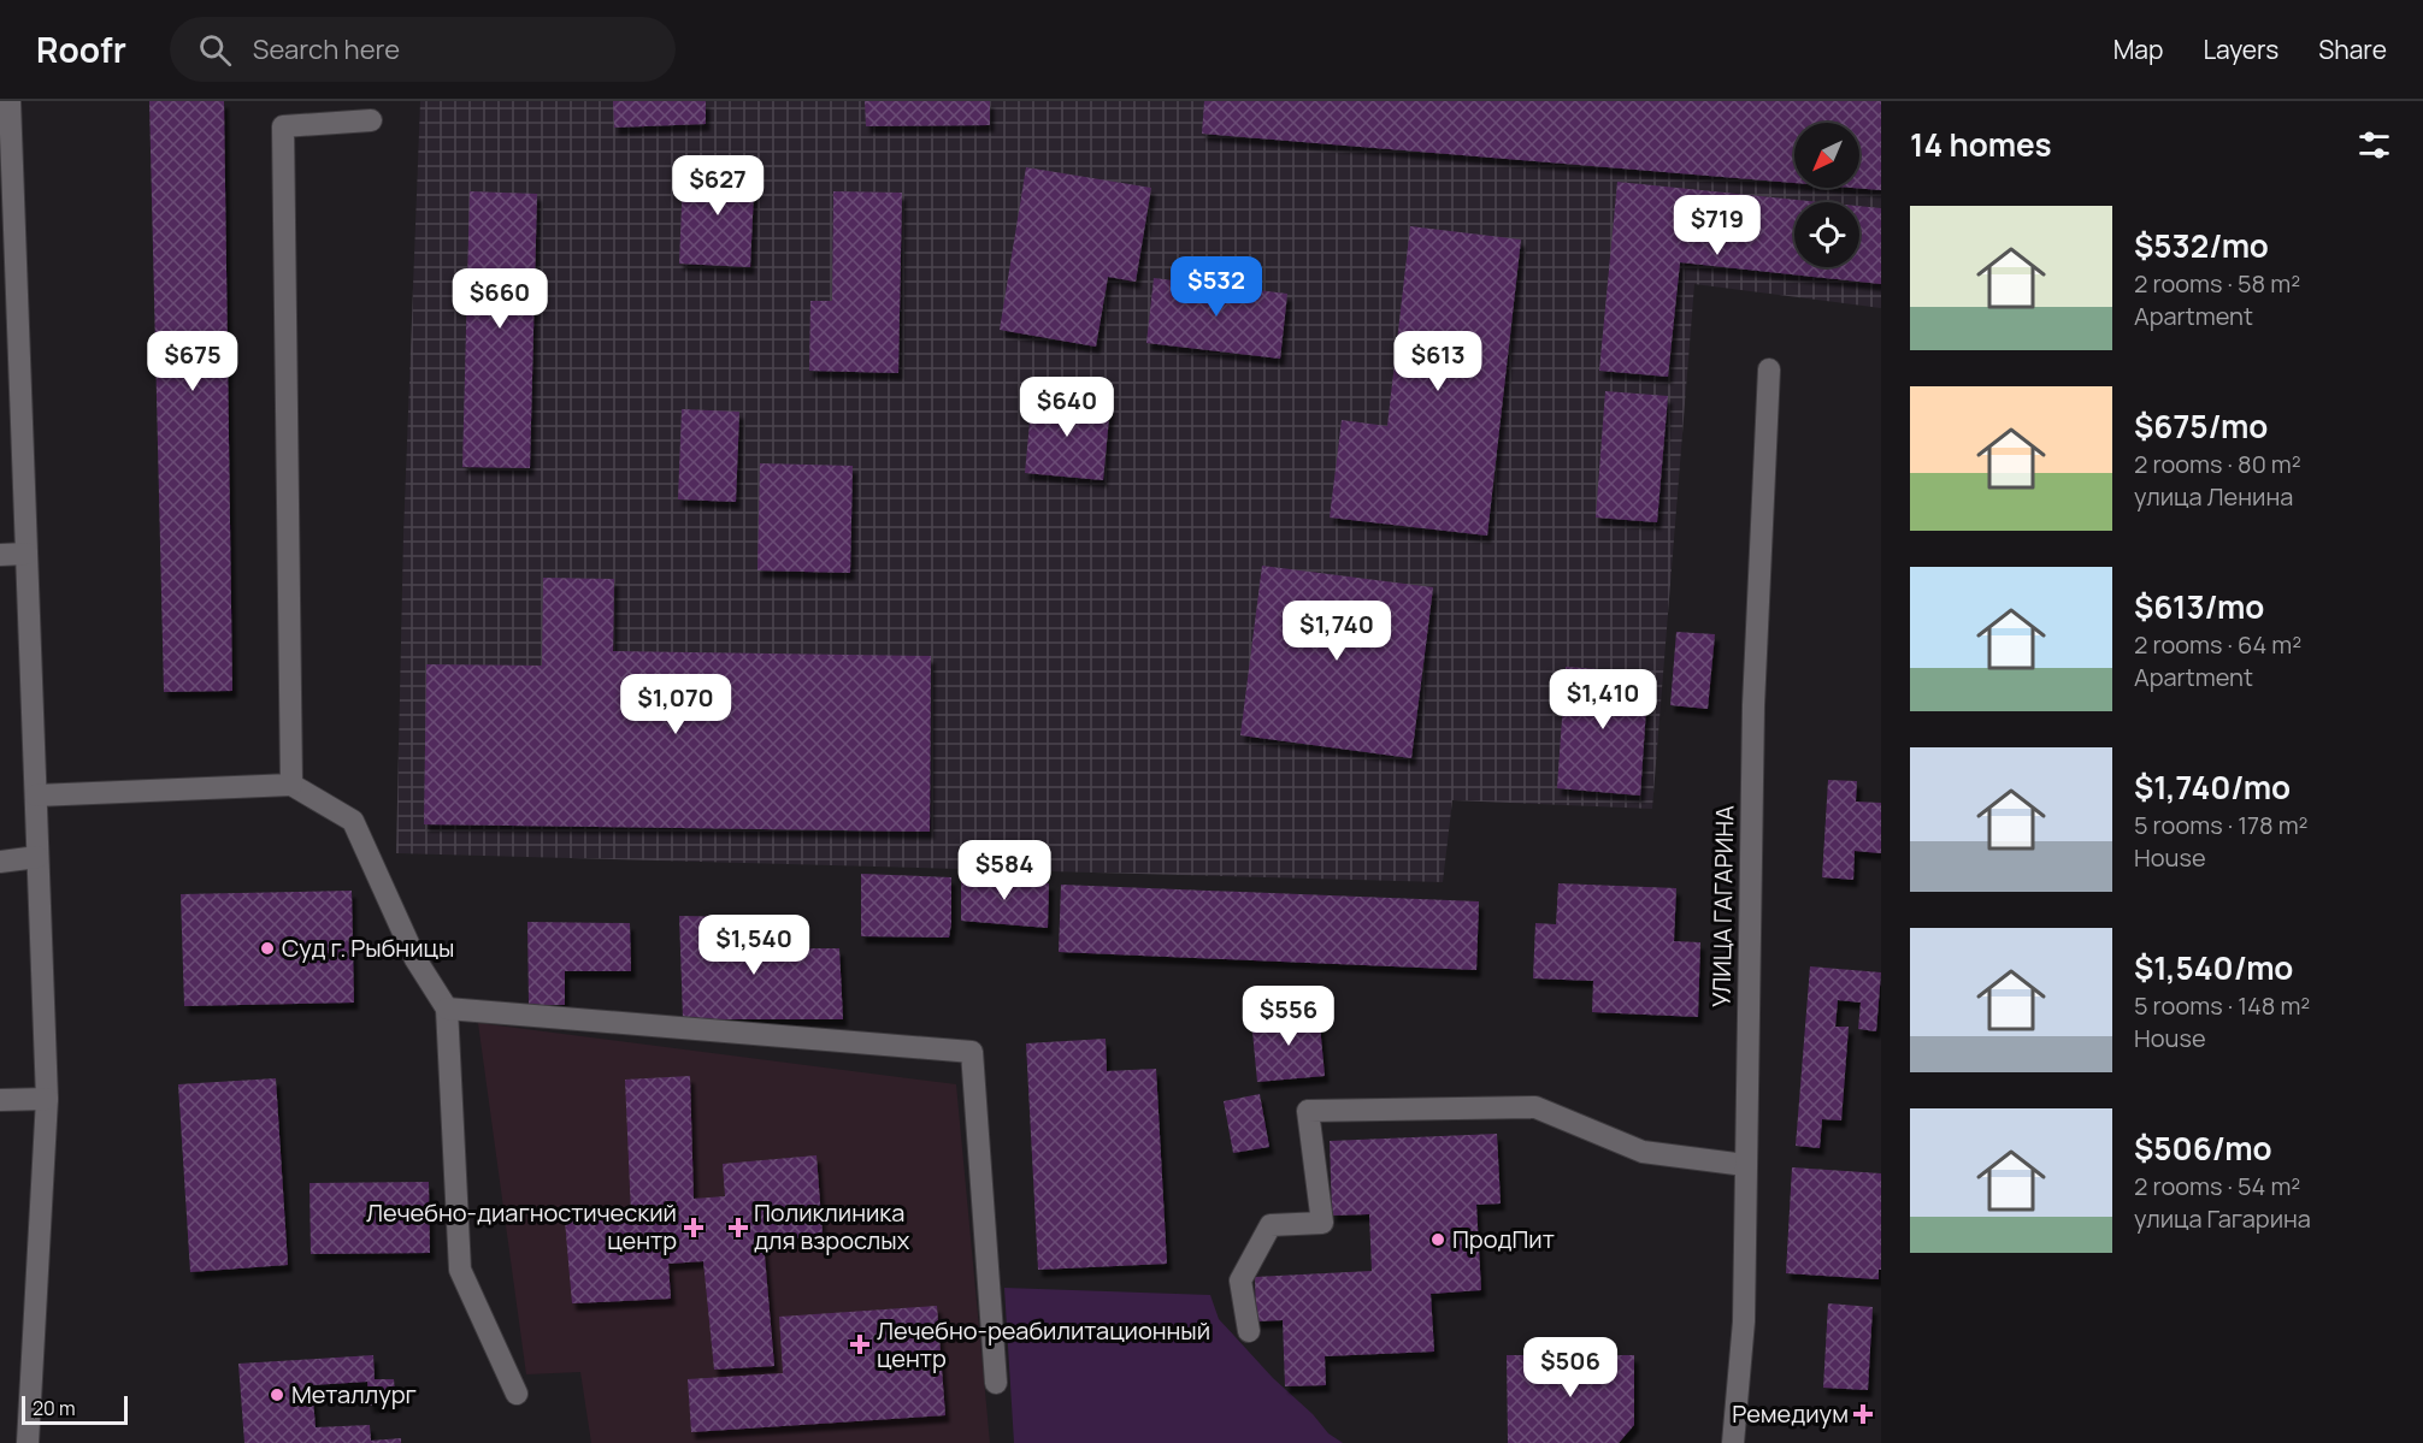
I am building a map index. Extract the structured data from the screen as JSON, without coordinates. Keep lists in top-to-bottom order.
{
  "streets": {
    "street": ["УЛИЦА ГАГАРИНА"]
  },
  "places": {
    "other": ["Суд г. Рыбницы", "ПродПит", "Металлург"],
    "health": [
      "Лечебно-диагностический центр",
      "Поликлиника для взрослых",
      "Лечебно-реабилитационный центр",
      "Ремедиум"
    ]
  },
  "scale_bar": "20 m",
  "north": "bottom left",
  "page": {
    "header": "Roofr",
    "search": "Search here",
    "nav": ["Map", "Layers", "Share"],
    "heading": "14 homes",
    "price": [
      "$627",
      "$719",
      "$532",
      "$660",
      "$675",
      "$613",
      "$640",
      "$1,740",
      "$1,410",
      "$1,070",
      "$584",
      "$1,540",
      "$556",
      "$506"
    ],
    "list": [
      {
        "name": "$532/mo",
        "note": "2 rooms · 58 m² · Apartment"
      },
      {
        "name": "$675/mo",
        "note": "2 rooms · 80 m² · улица Ленина"
      },
      {
        "name": "$613/mo",
        "note": "2 rooms · 64 m² · Apartment"
      },
      {
        "name": "$1,740/mo",
        "note": "5 rooms · 178 m² · House"
      },
      {
        "name": "$1,540/mo",
        "note": "5 rooms · 148 m² · House"
      },
      {
        "name": "$506/mo",
        "note": "2 rooms · 54 m² · улица Гагарина"
      }
    ],
    "scale": "20 m"
  }
}
